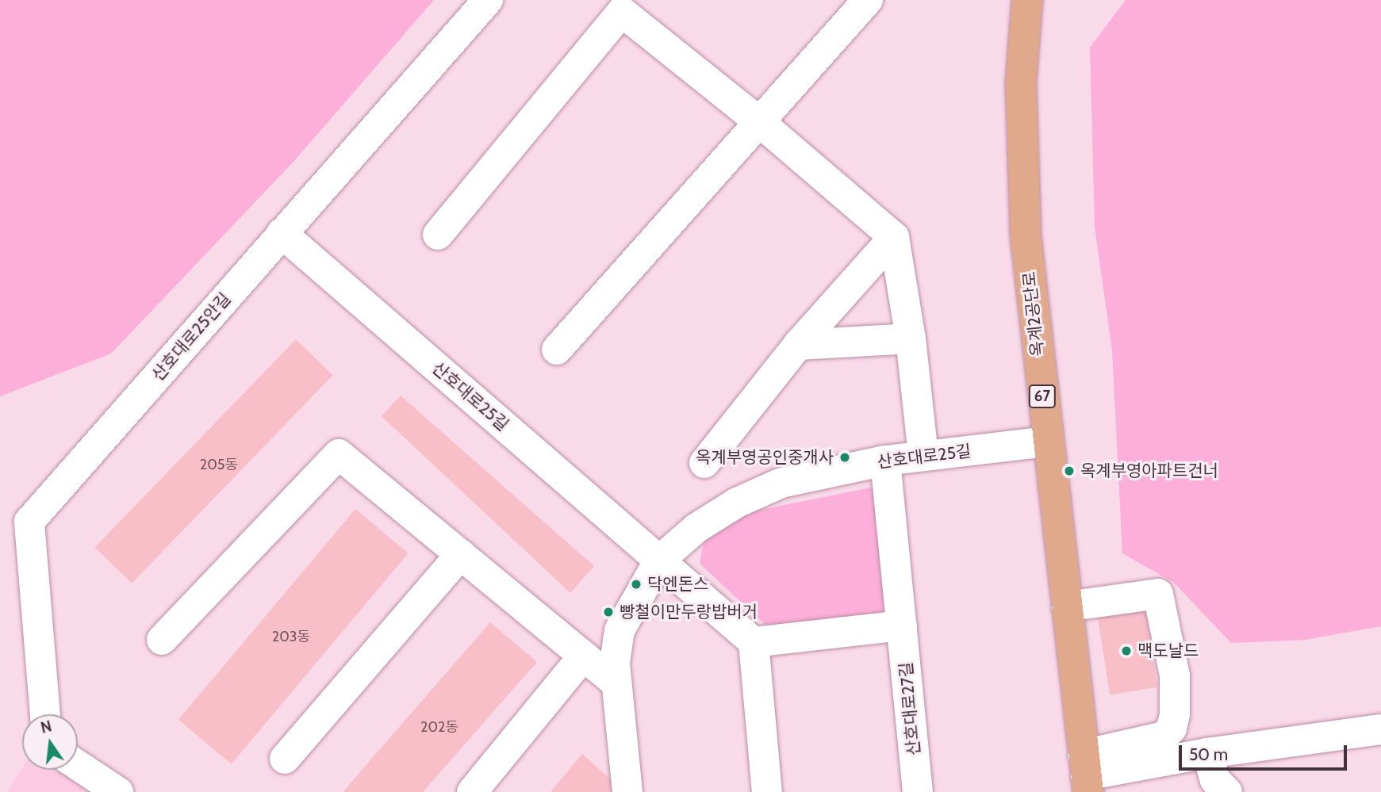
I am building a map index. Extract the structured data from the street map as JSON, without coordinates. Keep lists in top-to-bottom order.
{
  "streets": {
    "main road": ["옥계2공단로", "67"],
    "street": ["산호대로25안길", "산호대로25길", "산호대로27길"]
  },
  "crossings": [
    ["옥계2공단로", "산호대로25길"],
    ["산호대로25안길", "산호대로25길"],
    ["산호대로25길", "산호대로27길"]
  ],
  "places": [
    "옥계부영공인중개사",
    "옥계부영아파트건너",
    "닥엔돈스",
    "빵철이만두랑밥버거",
    "맥도날드"
  ],
  "house_numbers": ["205동", "203동", "202동"],
  "scale_bar": "50 m",
  "north": "top"
}
